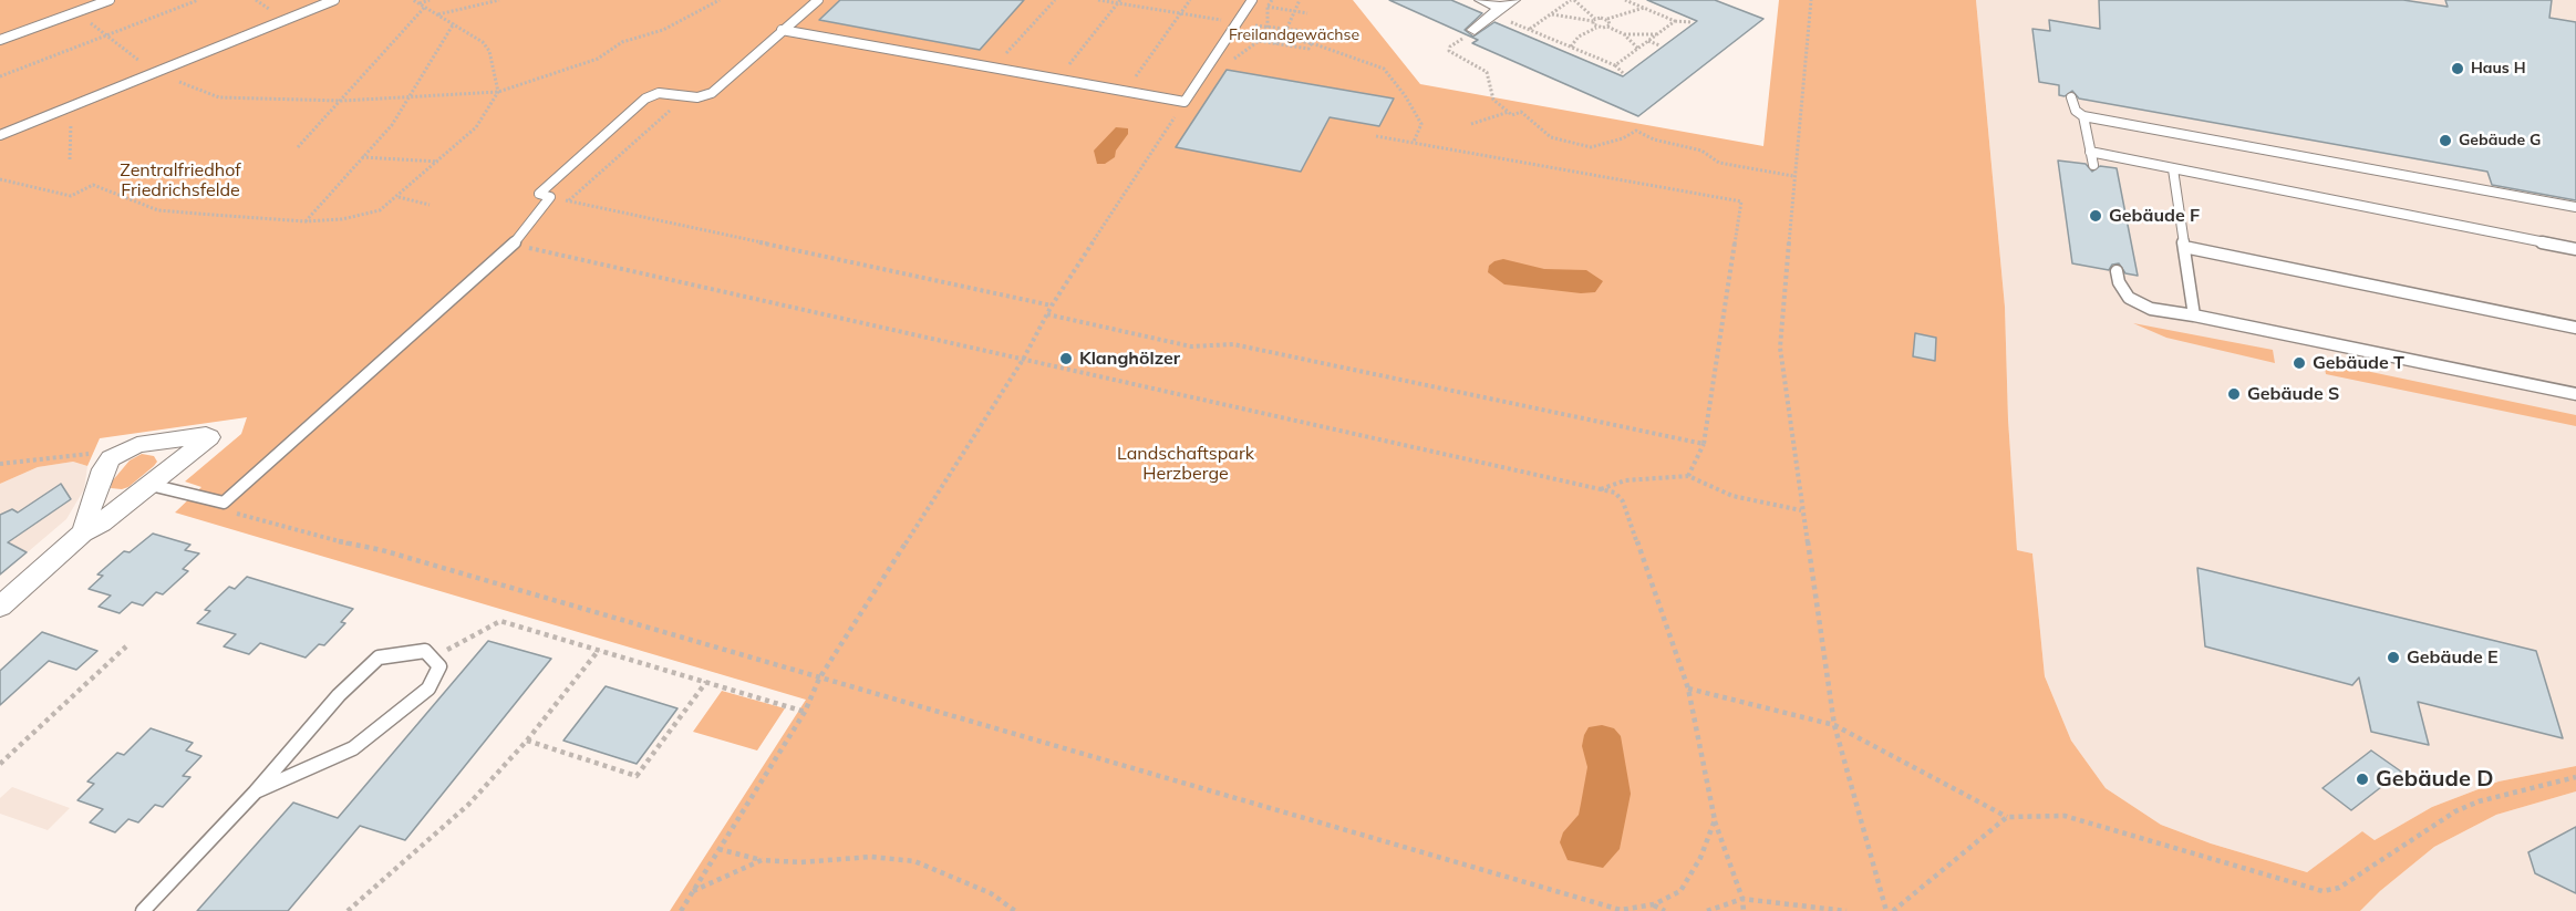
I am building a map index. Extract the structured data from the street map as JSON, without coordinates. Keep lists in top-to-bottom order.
{
  "parks": ["Freilandgewächse", "Zentralfriedhof Friedrichsfelde", "Landschaftspark Herzberge"],
  "places": [
    "Haus H",
    "Gebäude G",
    "Gebäude F",
    "Klanghölzer",
    "Gebäude T",
    "Gebäude S",
    "Gebäude E",
    "Gebäude D"
  ]
}
